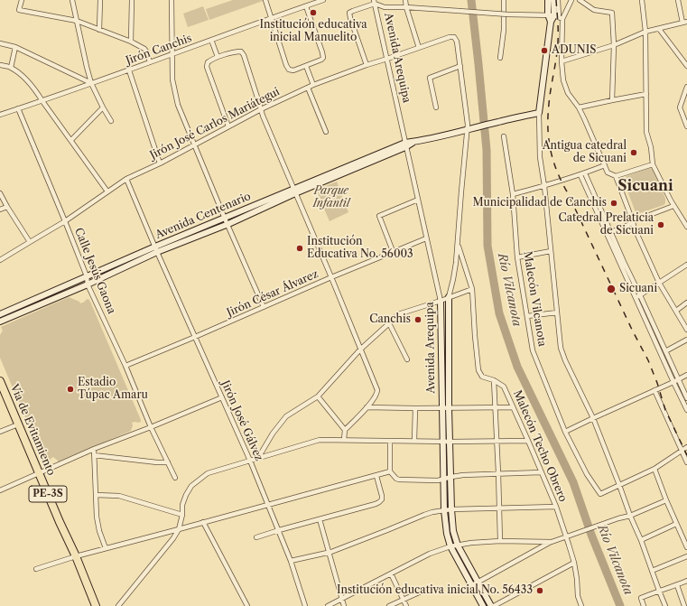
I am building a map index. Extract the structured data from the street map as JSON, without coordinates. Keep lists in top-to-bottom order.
{
  "streets": {
    "highway": ["Vía de Evitamiento", "PE-3S"],
    "street": [
      "Jirón Canchis",
      "Avenida Arequipa",
      "Jirón José Carlos Mariátegui",
      "Avenida Centenario",
      "Calle Jesús Gaona",
      "Jirón César Álvarez",
      "Malecón Vilcanota",
      "Jirón José Gálvez",
      "Malecón Techo Obrero"
    ]
  },
  "crossings": [
    ["Jirón Canchis", "Calle Jesús Gaona"],
    ["Avenida Arequipa", "Jirón José Carlos Mariátegui"],
    ["Avenida Arequipa", "Jirón César Álvarez"],
    ["Jirón José Carlos Mariátegui", "Calle Jesús Gaona"],
    ["Jirón José Carlos Mariátegui", "Jirón José Gálvez"],
    ["Avenida Centenario", "Calle Jesús Gaona"],
    ["Avenida Centenario", "Jirón José Gálvez"],
    ["Calle Jesús Gaona", "Jirón César Álvarez"],
    ["Jirón César Álvarez", "Jirón José Gálvez"]
  ],
  "districts": ["Sicuani"],
  "water": ["Río Vilcanota"],
  "parks": ["Parque Infantil"],
  "places": [
    "Institución educativa inicial Manuelito",
    "ADUNIS",
    "Antigua catedral de Sicuani",
    "Municipalidad de Canchis",
    "Catedral Prelaticia de Sicuani",
    "Institución Educativa No. 56003",
    "Sicuani",
    "Canchis",
    "Estadio Túpac Amaru",
    "Institución educativa inicial No. 56433"
  ]
}
